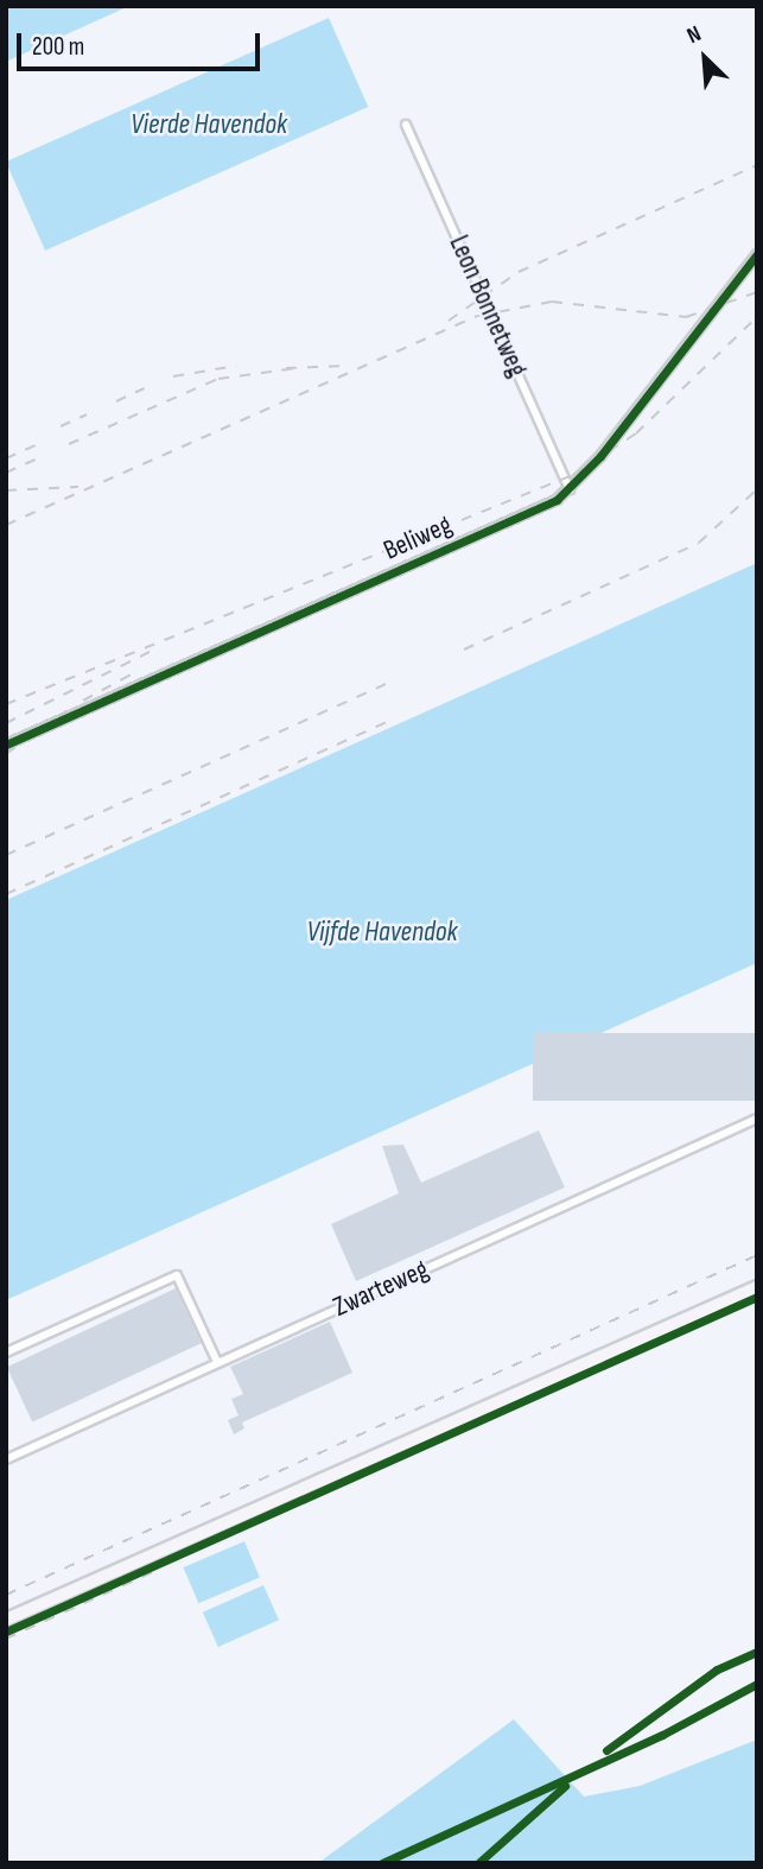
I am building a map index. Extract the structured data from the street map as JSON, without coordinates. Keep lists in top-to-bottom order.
{
  "streets": {
    "street": ["Leon Bonnetweg", "Beliweg", "Zwarteweg"]
  },
  "crossings": [
    ["Leon Bonnetweg", "Beliweg"]
  ],
  "water": ["Vierde Havendok", "Vijfde Havendok"],
  "scale_bar": "200 m",
  "north": "top left"
}
